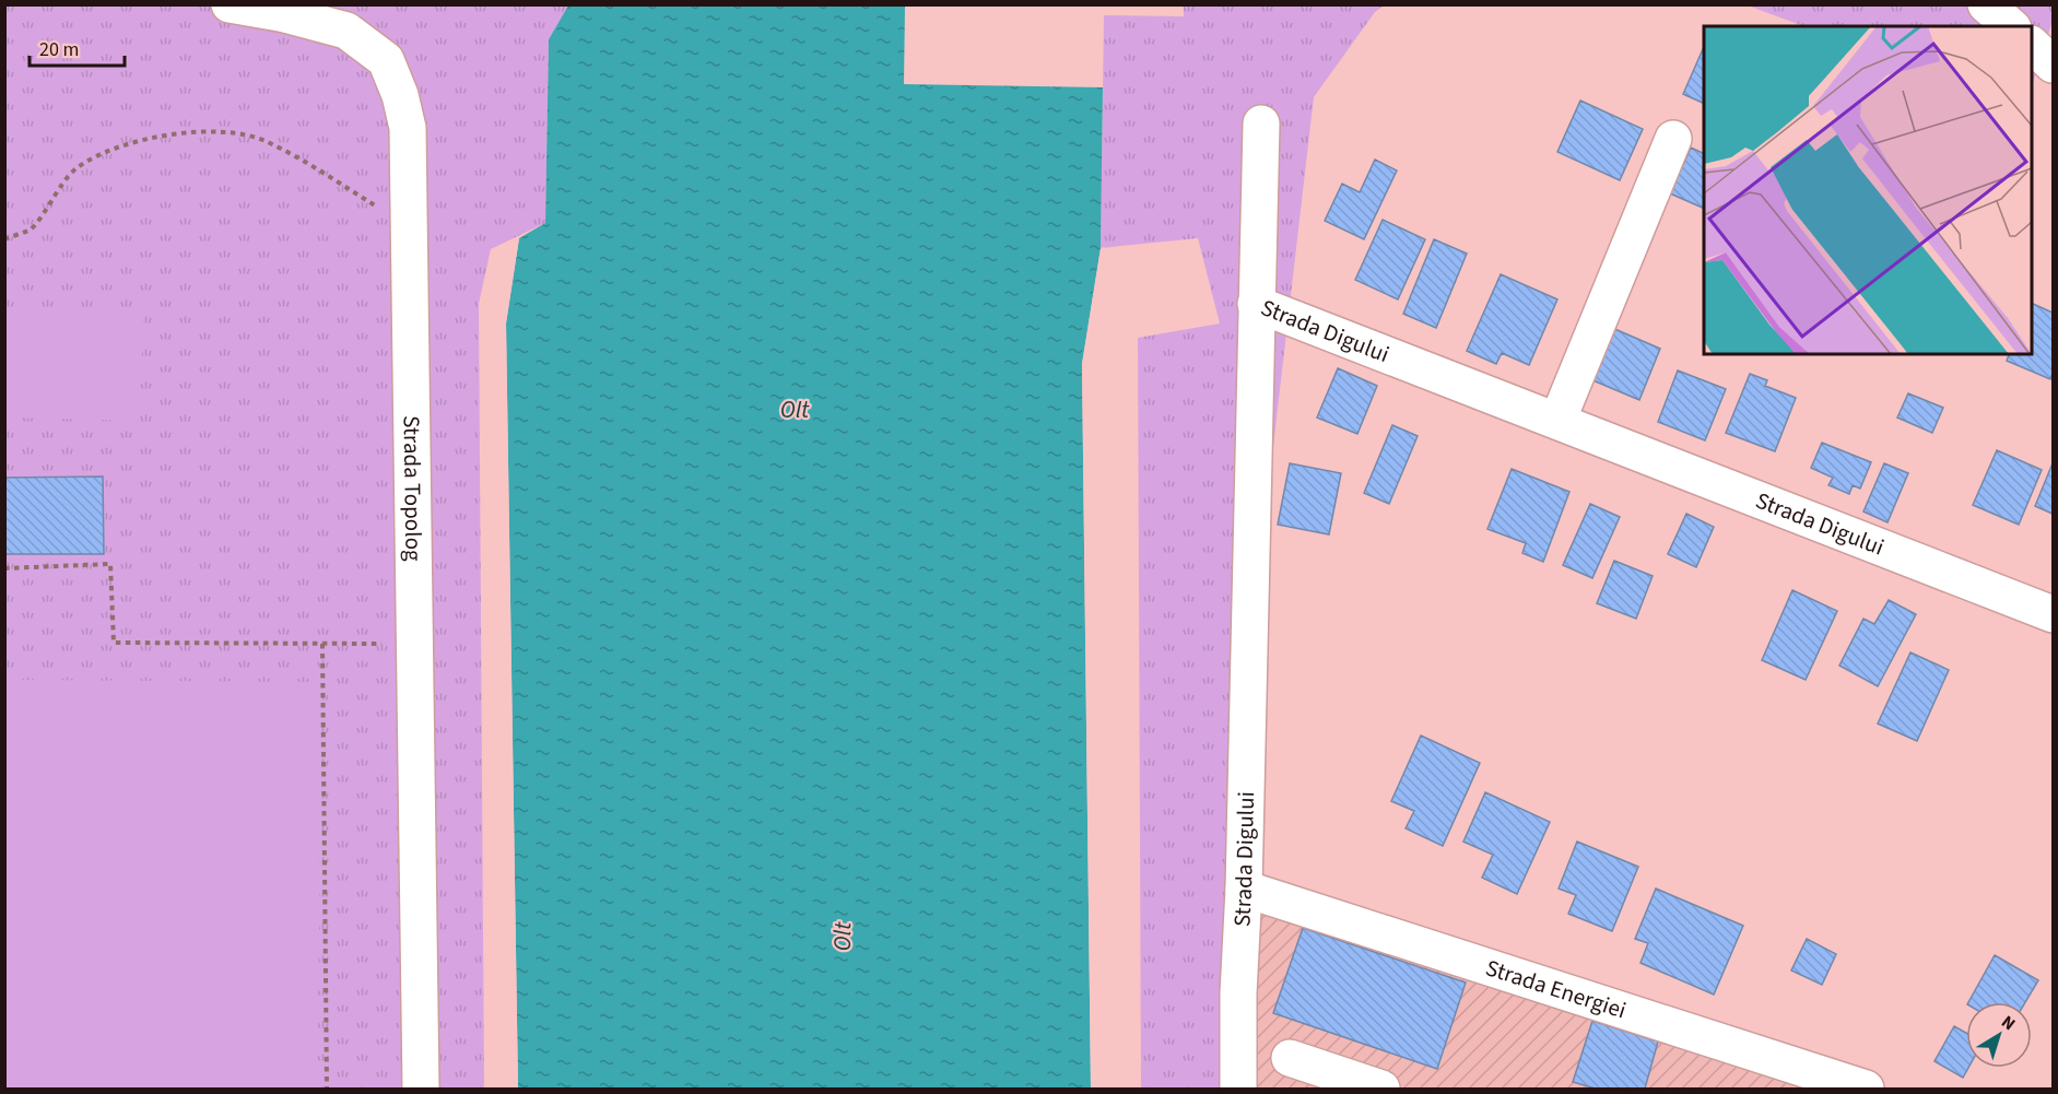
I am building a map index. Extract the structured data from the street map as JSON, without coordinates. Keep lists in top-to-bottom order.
{
  "streets": {
    "main road": ["Strada Digului", "Strada Topolog", "Strada Energiei"]
  },
  "crossings": [
    ["Strada Digului", "Strada Energiei"]
  ],
  "water": ["Olt"],
  "scale_bar": "20 m",
  "north": "top right"
}
